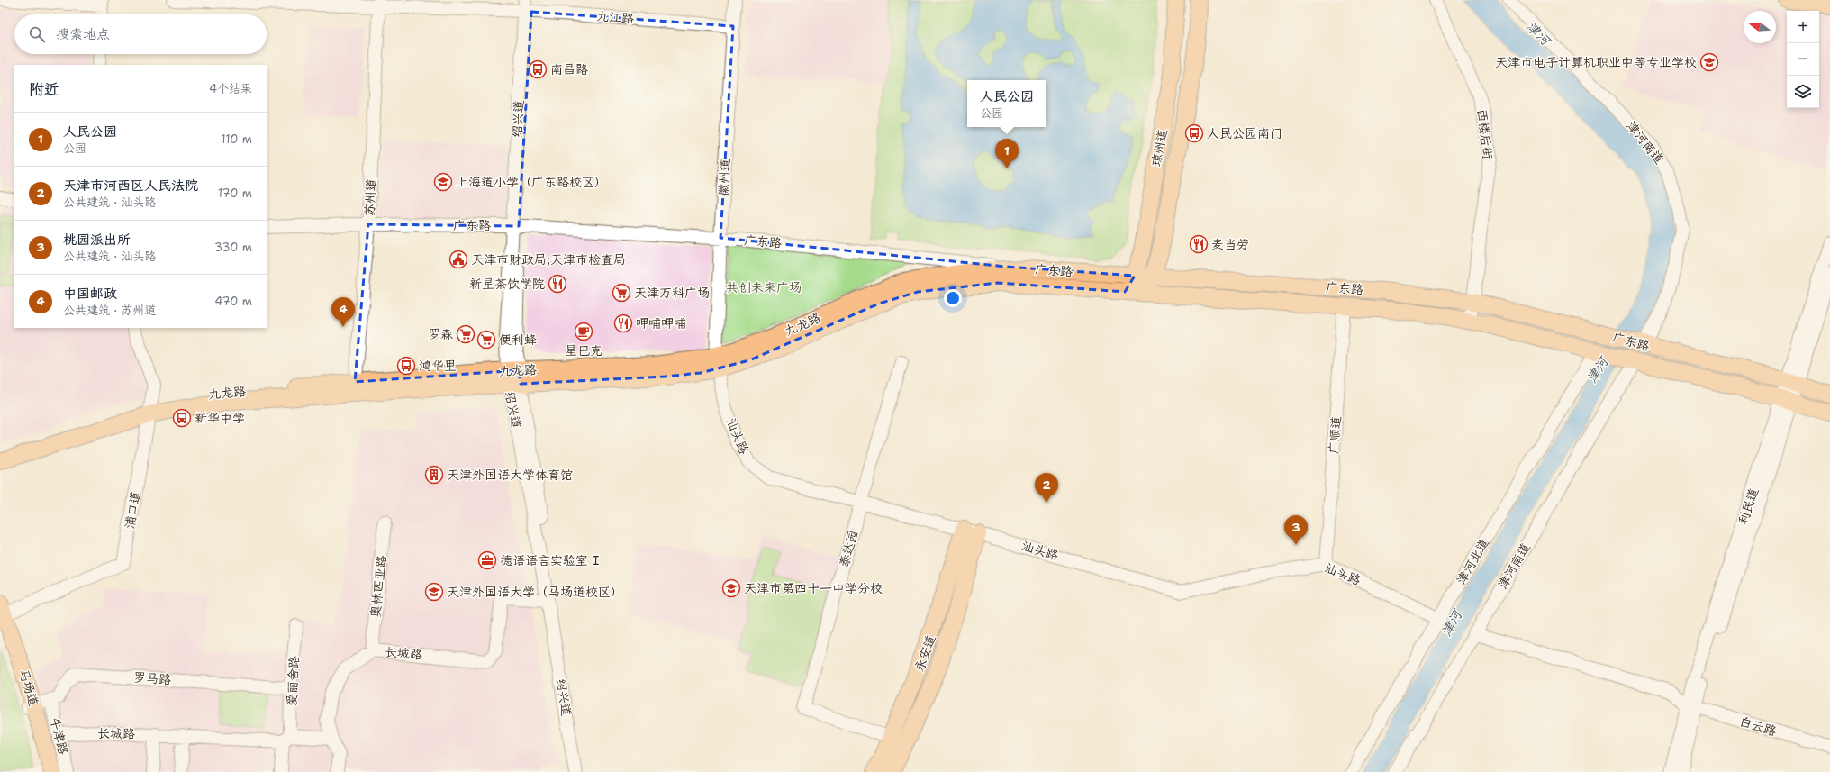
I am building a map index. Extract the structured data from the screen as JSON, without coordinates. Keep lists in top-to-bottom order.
{
  "streets": {
    "main road": [
      "琼州道",
      "广东路",
      "九龙路",
      "永安道",
      "马场道"
    ],
    "street": [
      "九江路",
      "绍兴道",
      "西楼后街",
      "津河南道",
      "徽州道",
      "苏州道",
      "广顺道",
      "汕头路",
      "利民道",
      "浦口道",
      "泰达园",
      "津河北道",
      "奥林匹亚路",
      "长城路",
      "罗马路",
      "爱丽舍路",
      "白云路",
      "牛津路"
    ]
  },
  "crossings": [
    ["九江路", "绍兴道"],
    ["九江路", "徽州道"],
    ["九江路", "苏州道"],
    ["绍兴道", "广东路"],
    ["绍兴道", "九龙路"],
    ["绍兴道", "长城路"],
    ["西楼后街", "广东路"],
    ["津河南道", "广东路"],
    ["琼州道", "广东路"],
    ["徽州道", "广东路"],
    ["徽州道", "九龙路"],
    ["徽州道", "汕头路"],
    ["苏州道", "广东路"],
    ["苏州道", "九龙路"],
    ["广东路", "九龙路"],
    ["广东路", "广顺道"],
    ["广东路", "利民道"],
    ["广东路", "津河北道"],
    ["九龙路", "汕头路"],
    ["九龙路", "浦口道"],
    ["广顺道", "汕头路"],
    ["汕头路", "泰达园"],
    ["汕头路", "津河北道"],
    ["汕头路", "永安道"],
    ["利民道", "白云路"],
    ["浦口道", "马场道"],
    ["泰达园", "永安道"],
    ["奥林匹亚路", "长城路"],
    ["长城路", "爱丽舍路"],
    ["长城路", "牛津路"],
    ["罗马路", "爱丽舍路"],
    ["罗马路", "马场道"],
    ["罗马路", "牛津路"]
  ],
  "water": ["津河"],
  "parks": ["共创未来广场"],
  "places": {
    "school or university": [
      "天津市电子计算机职业中等专业学校",
      "上海道小学（广东路校区）",
      "天津市第四十一中学分校",
      "天津外国语大学（马场道校区）"
    ],
    "bus stop": [
      "南昌路",
      "人民公园南门",
      "鸿华里",
      "新华中学"
    ],
    "restaurant": ["麦当劳", "新星茶饮学院", "呷哺呷哺"],
    "public building": ["天津市财政局;天津市检查局"],
    "supermarket": ["天津万科广场", "罗森", "便利蜂"],
    "cafe": ["星巴克"],
    "building": ["天津外国语大学体育馆"],
    "office": ["德语语言实验室 I"]
  },
  "north": "left",
  "page": {
    "map_buttons": ["+", "−"],
    "search": "搜索地点",
    "heading": ["附近", "4个结果"],
    "popup": ["人民公园", "公园"],
    "list": [
      {
        "mark": "1",
        "name": "人民公园",
        "note": "公园",
        "value": "110 m"
      },
      {
        "mark": "2",
        "name": "天津市河西区人民法院",
        "note": "公共建筑 · 汕头路",
        "value": "170 m"
      },
      {
        "mark": "3",
        "name": "桃园派出所",
        "note": "公共建筑 · 汕头路",
        "value": "330 m"
      },
      {
        "mark": "4",
        "name": "中国邮政",
        "note": "公共建筑 · 苏州道",
        "value": "470 m"
      }
    ],
    "pins": [
      "1",
      "4",
      "2",
      "3"
    ]
  }
}
